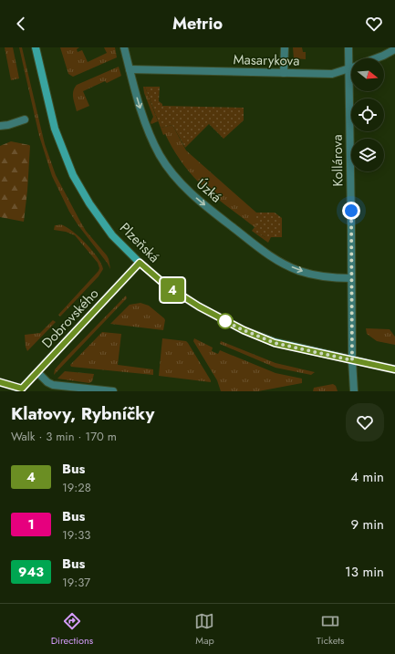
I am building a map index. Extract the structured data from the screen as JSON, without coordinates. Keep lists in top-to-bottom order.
{
  "streets": {
    "main road": ["Plzeňská", "Dobrovského"],
    "street": ["Masarykova", "Kollárova", "Úzká"]
  },
  "crossings": [
    ["Masarykova", "Kollárova"],
    ["Masarykova", "Úzká"],
    ["Kollárova", "Úzká"],
    ["Kollárova", "Plzeňská"],
    ["Plzeňská", "Dobrovského"]
  ],
  "one_way": ["Úzká"],
  "lines": ["bus line 4"],
  "north": "right",
  "page": {
    "header": "Metrio",
    "on_map": "4",
    "heading": ["Klatovy, Rybníčky", "Walk · 3 min · 170 m"],
    "list": [
      {
        "mark": "4",
        "name": "Bus",
        "note": "19:28",
        "value": "4 min"
      },
      {
        "mark": "1",
        "name": "Bus",
        "note": "19:33",
        "value": "9 min"
      },
      {
        "mark": "943",
        "name": "Bus",
        "note": "19:37",
        "value": "13 min"
      }
    ],
    "tabs": ["Directions", "Map", "Tickets"]
  }
}
